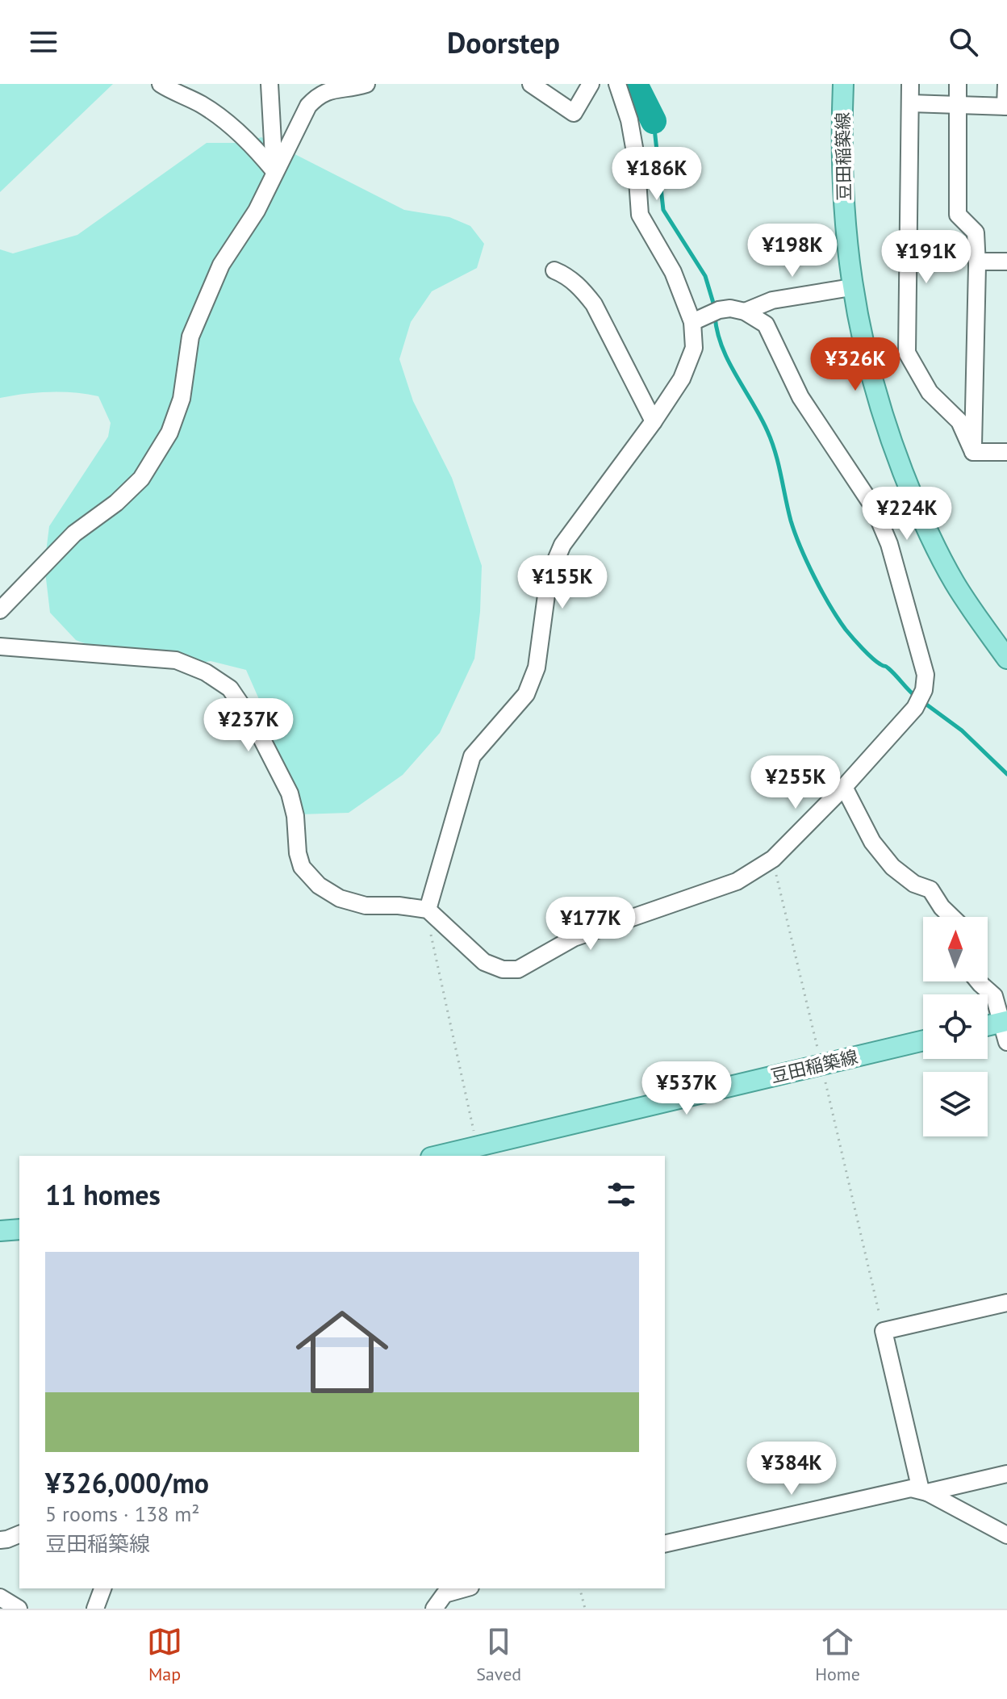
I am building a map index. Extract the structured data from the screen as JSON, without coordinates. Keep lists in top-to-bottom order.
{
  "streets": {
    "main road": ["豆田稲築線"]
  },
  "north": "top",
  "page": {
    "header": "Doorstep",
    "price": [
      "¥186K",
      "¥198K",
      "¥191K",
      "¥326K",
      "¥224K",
      "¥155K",
      "¥237K",
      "¥255K",
      "¥177K",
      "¥537K",
      "¥384K"
    ],
    "heading": "11 homes",
    "list": [
      {
        "name": "¥326,000/mo",
        "note": "5 rooms · 138 m² · 豆田稲築線"
      }
    ],
    "tabs": ["Map", "Saved", "Home"]
  }
}
